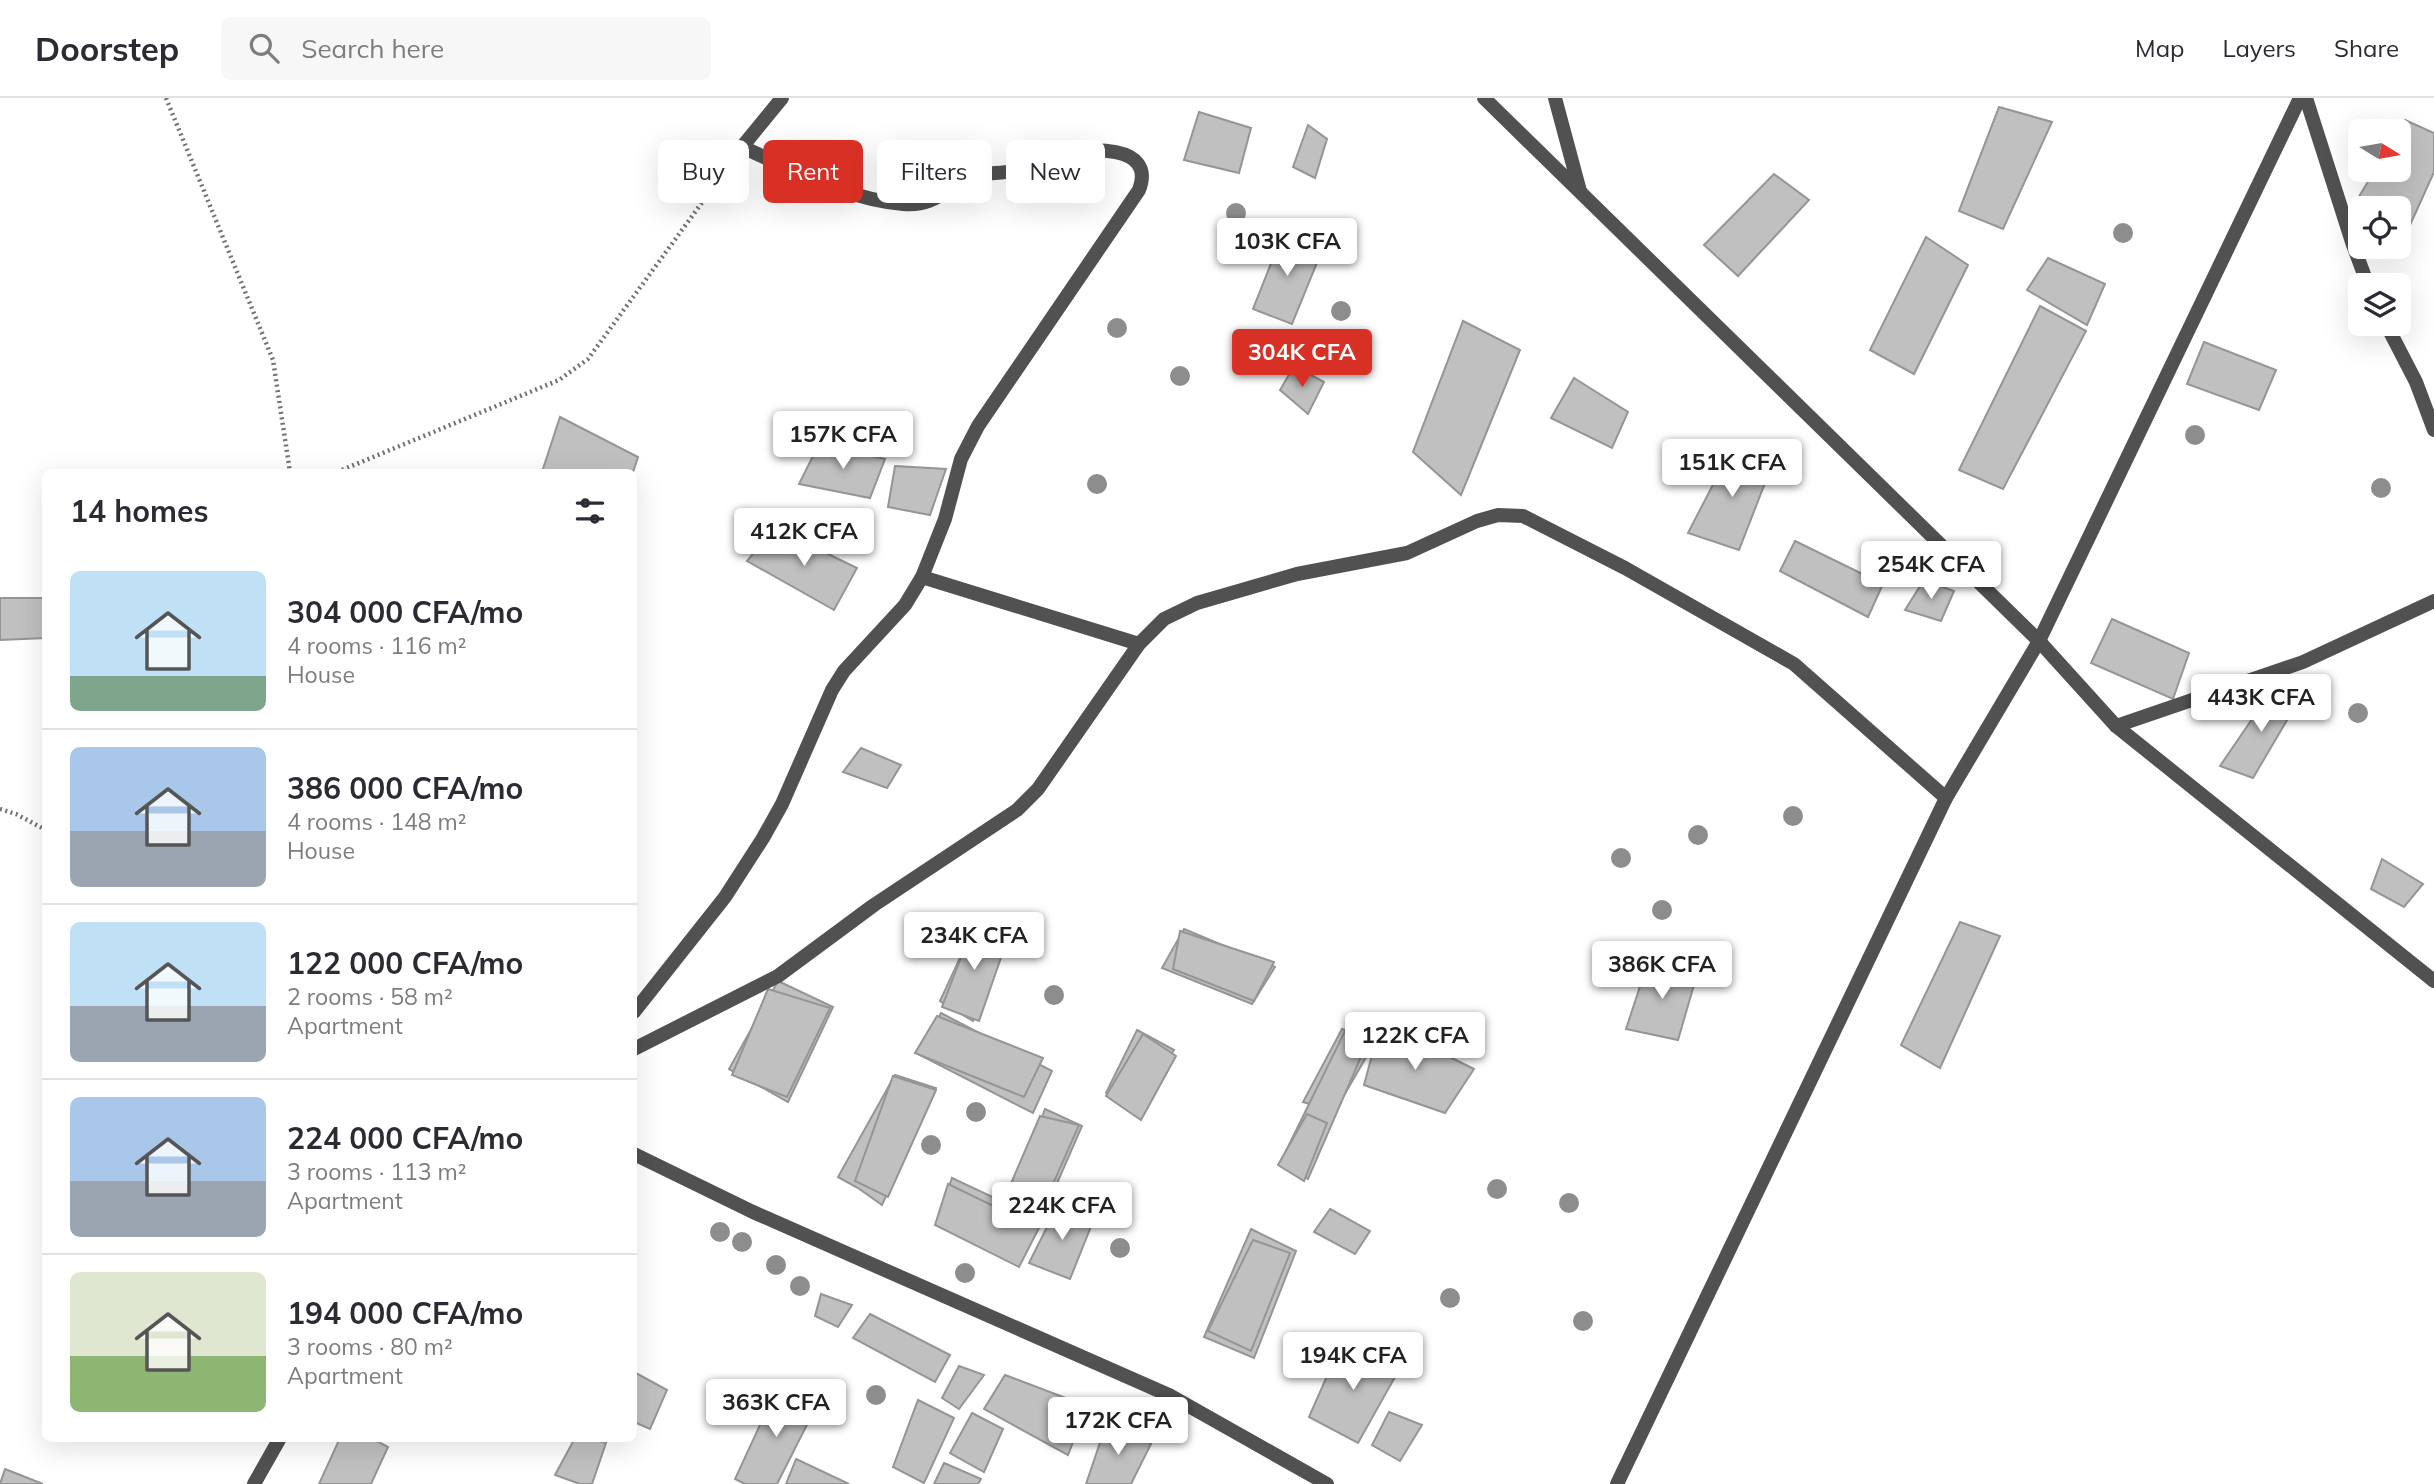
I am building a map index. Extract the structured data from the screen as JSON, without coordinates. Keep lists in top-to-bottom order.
{
  "north": "right",
  "page": {
    "header": "Doorstep",
    "search": "Search here",
    "nav": ["Map", "Layers", "Share"],
    "chip": [
      "Buy",
      "Rent",
      "Filters",
      "New"
    ],
    "price": [
      "103K CFA",
      "304K CFA",
      "157K CFA",
      "151K CFA",
      "412K CFA",
      "254K CFA",
      "443K CFA",
      "234K CFA",
      "386K CFA",
      "122K CFA",
      "224K CFA",
      "194K CFA",
      "363K CFA",
      "172K CFA"
    ],
    "heading": "14 homes",
    "list": [
      {
        "name": "304 000 CFA/mo",
        "note": "4 rooms · 116 m² · House"
      },
      {
        "name": "386 000 CFA/mo",
        "note": "4 rooms · 148 m² · House"
      },
      {
        "name": "122 000 CFA/mo",
        "note": "2 rooms · 58 m² · Apartment"
      },
      {
        "name": "224 000 CFA/mo",
        "note": "3 rooms · 113 m² · Apartment"
      },
      {
        "name": "194 000 CFA/mo",
        "note": "3 rooms · 80 m² · Apartment"
      }
    ]
  }
}
